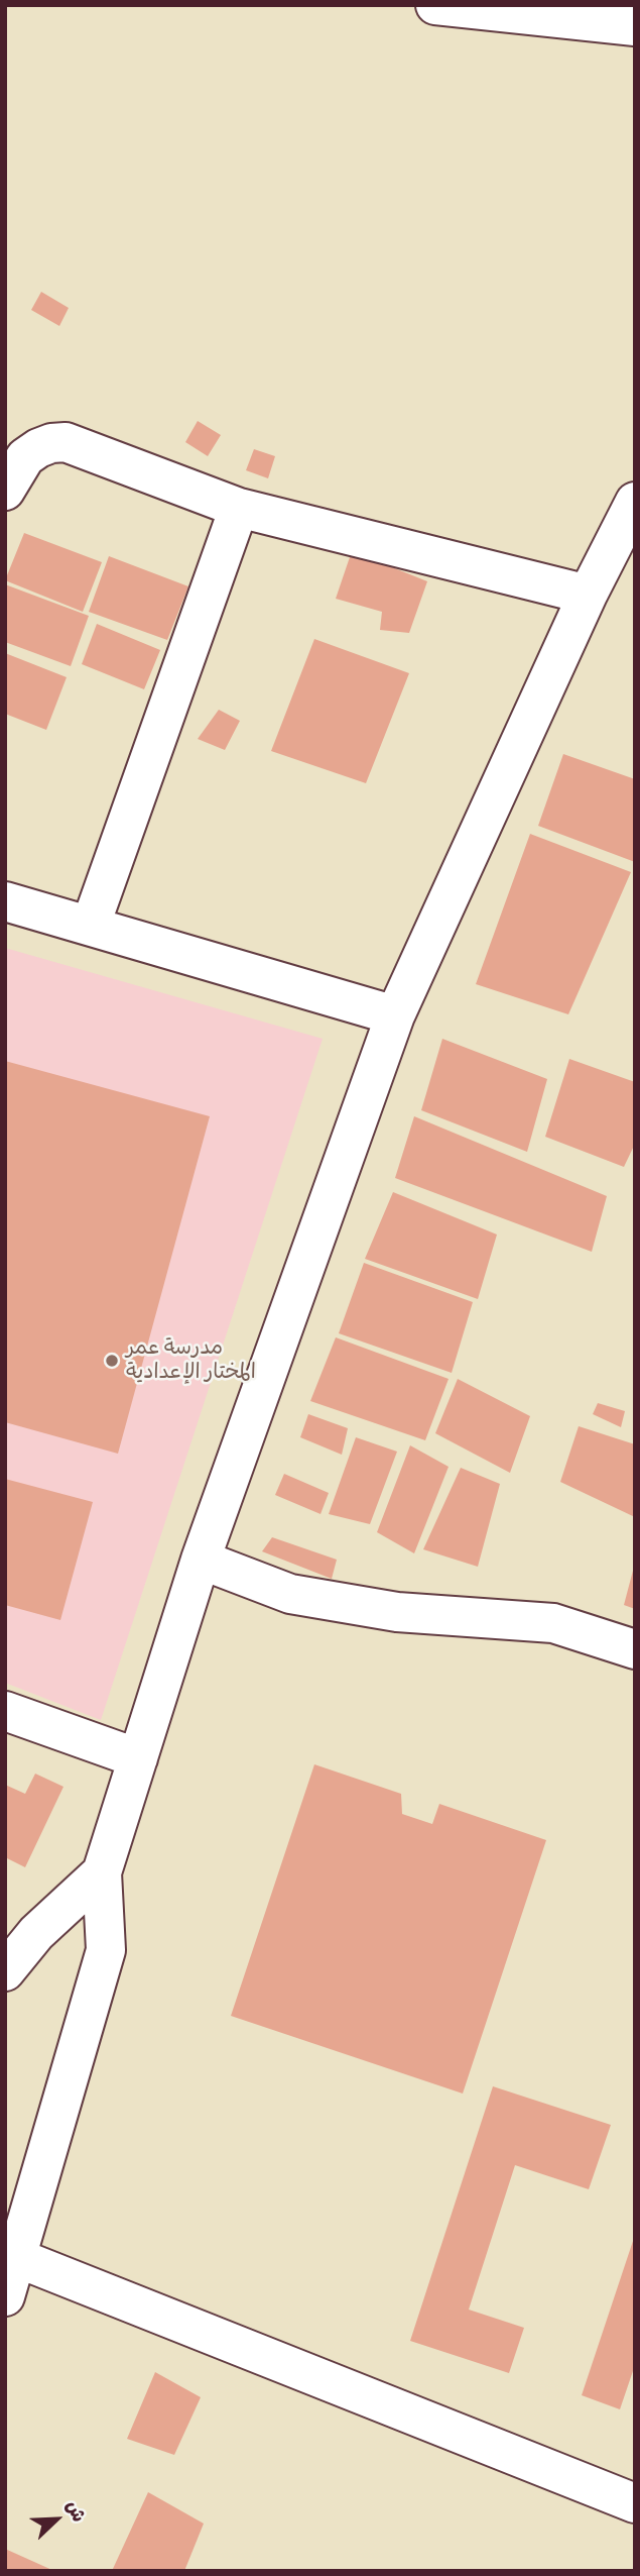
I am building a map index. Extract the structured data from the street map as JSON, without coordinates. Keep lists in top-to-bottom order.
{
  "places": ["مدرسة عمر المختار الإعدادية"],
  "north": "top right"
}
